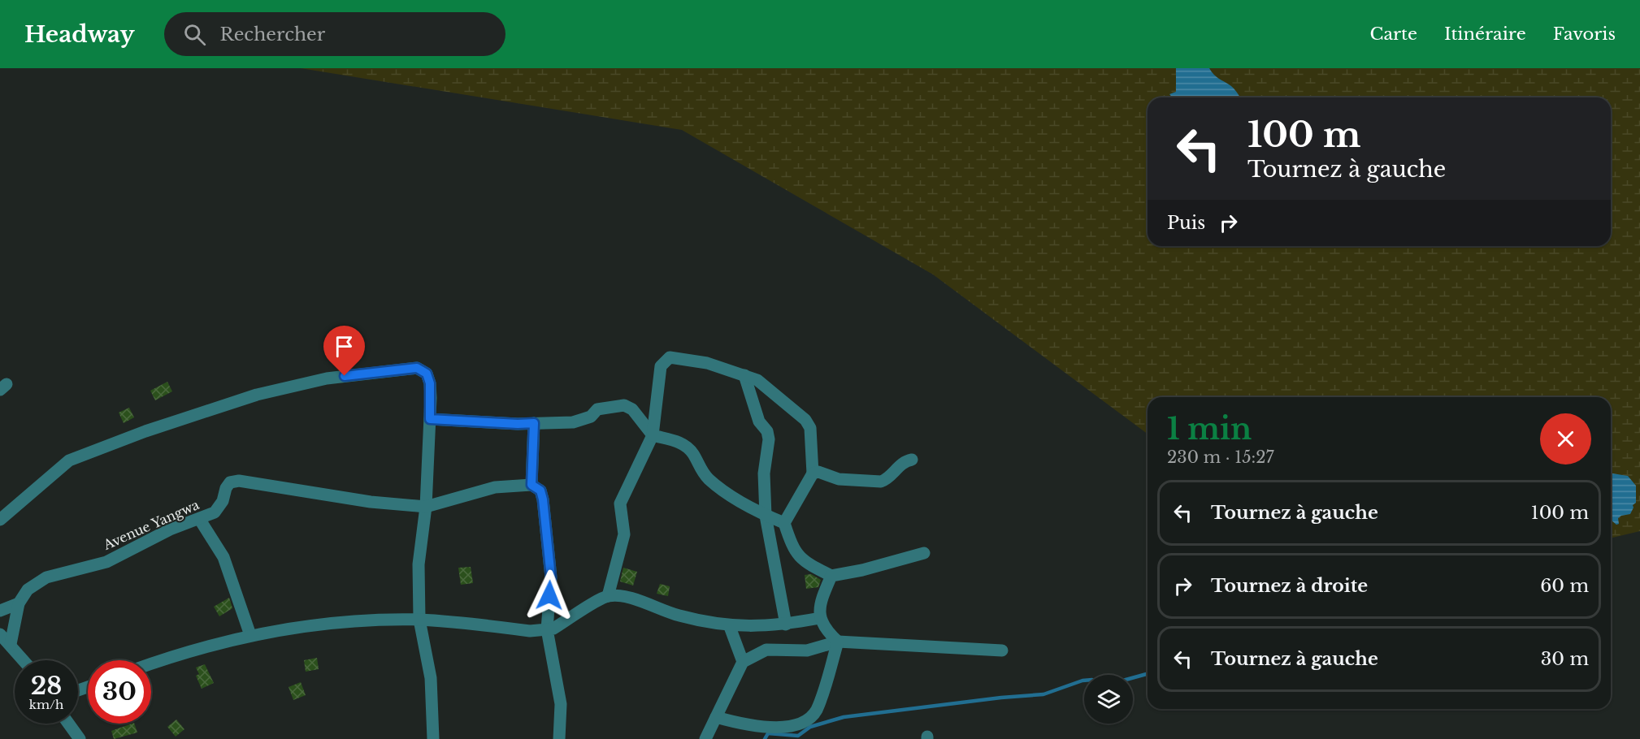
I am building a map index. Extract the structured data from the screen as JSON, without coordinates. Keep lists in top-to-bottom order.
{
  "streets": {
    "street": ["Avenue Yangwa"]
  },
  "page": {
    "header": "Headway",
    "search": "Rechercher",
    "nav": ["Carte", "Itinéraire", "Favoris"],
    "turn": ["100 m", "Tournez à gauche"],
    "then": "Puis",
    "heading": ["1 min", "230 m · 15:27"],
    "list": [
      {
        "name": "Tournez à gauche",
        "value": "100 m"
      },
      {
        "name": "Tournez à droite",
        "value": "60 m"
      },
      {
        "name": "Tournez à gauche",
        "value": "30 m"
      }
    ],
    "speed": "28 km/h",
    "limit": "30"
  }
}
